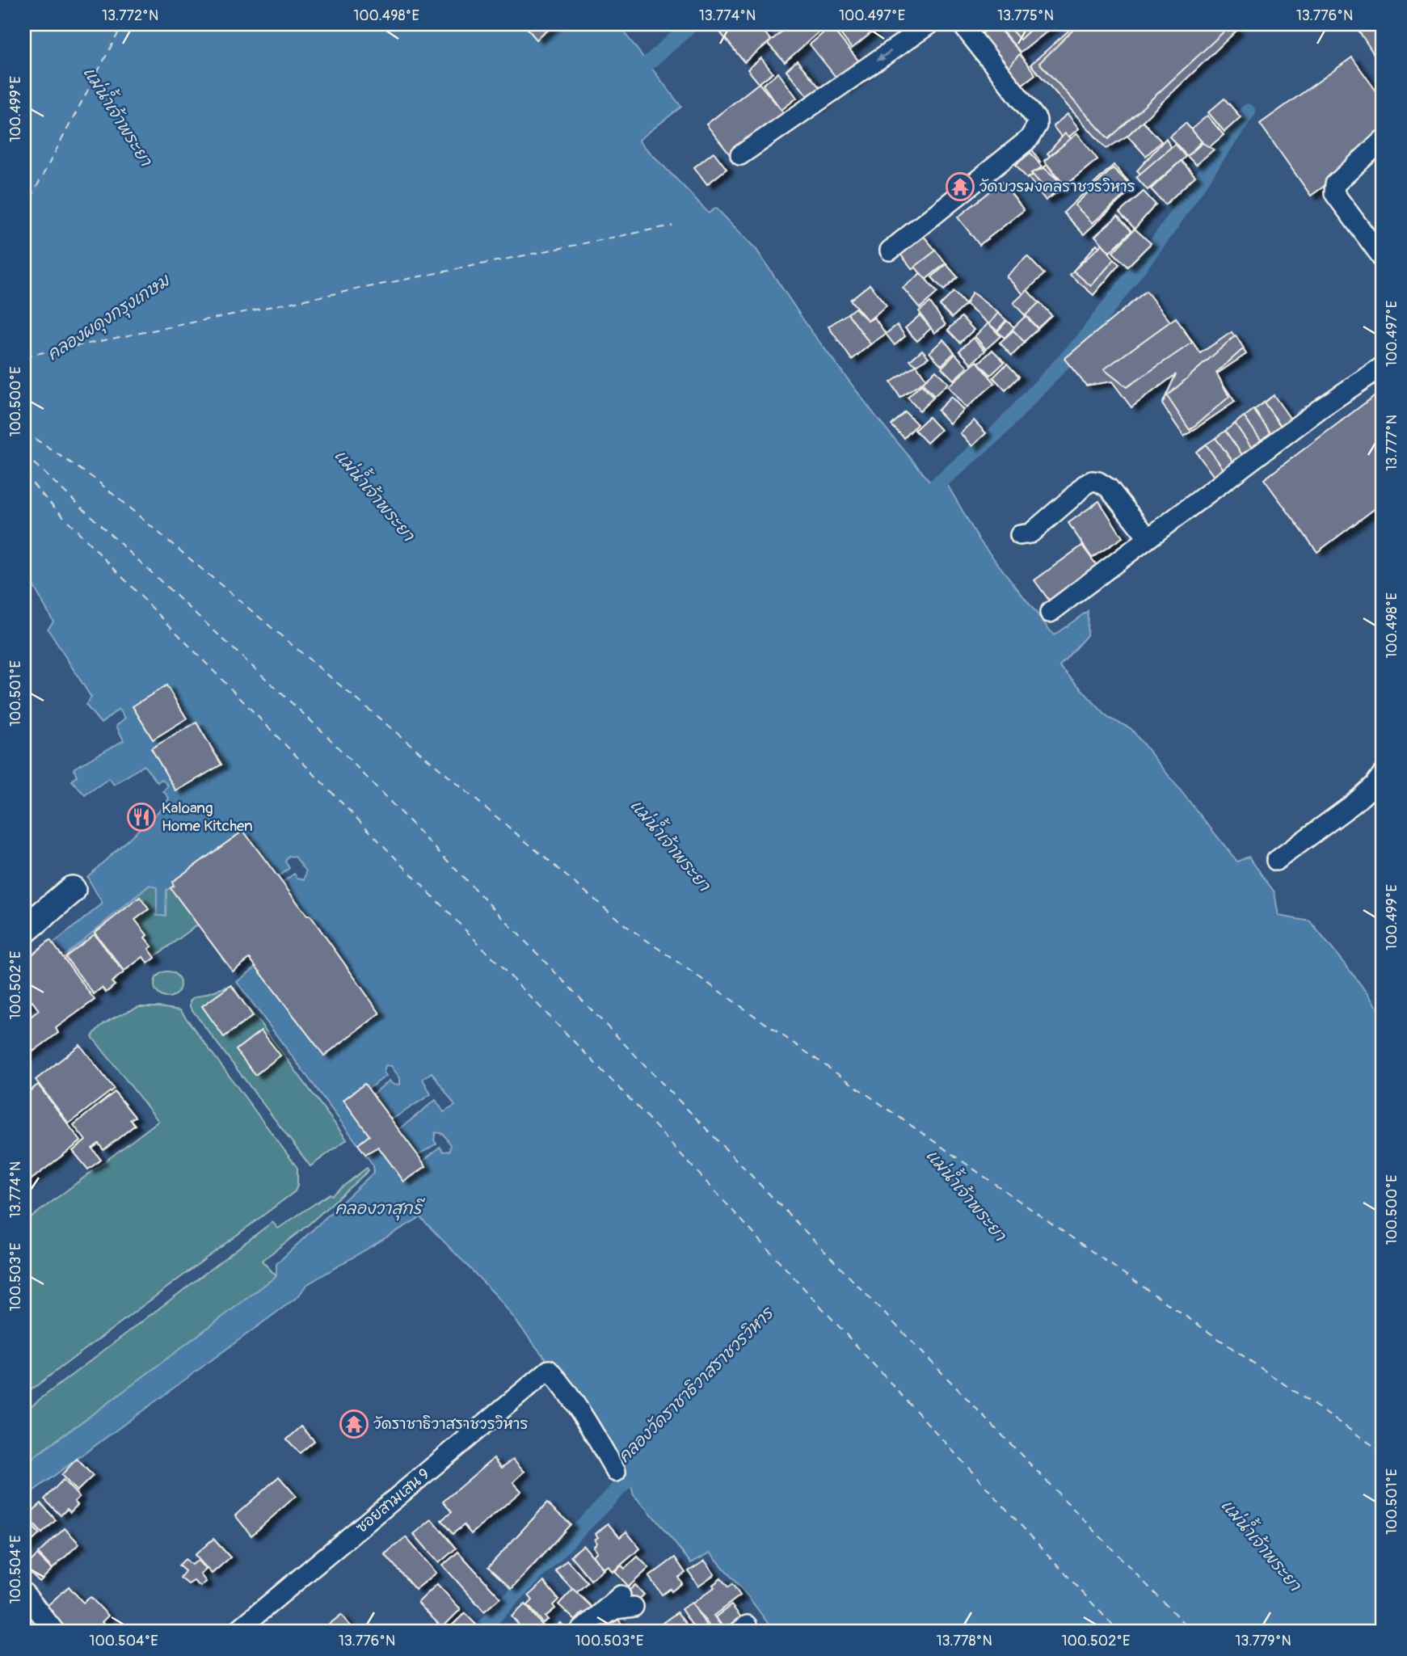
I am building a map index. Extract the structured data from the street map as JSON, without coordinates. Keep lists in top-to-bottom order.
{
  "streets": {
    "street": ["ซอยสามเสน 9"]
  },
  "water": [
    "แม่น้ำเจ้าพระยา",
    "คลองผดุงกรุงเกษม",
    "คลองวาสุกรี",
    "คลองวัดราชาธิวาสราชวรวิหาร"
  ],
  "places": {
    "temple": ["วัดบวรมงคลราชวรวิหาร", "วัดราชาธิวาสราชวรวิหาร"],
    "restaurant": ["Kaloang Home Kitchen"]
  },
  "coordinates": [
    "13.772°N",
    "100.498°E",
    "13.774°N",
    "100.497°E",
    "13.775°N",
    "13.776°N",
    "100.499°E",
    "100.500°E",
    "13.777°N",
    "100.501°E",
    "100.502°E",
    "100.503°E",
    "100.504°E",
    "13.778°N",
    "13.779°N"
  ]
}
